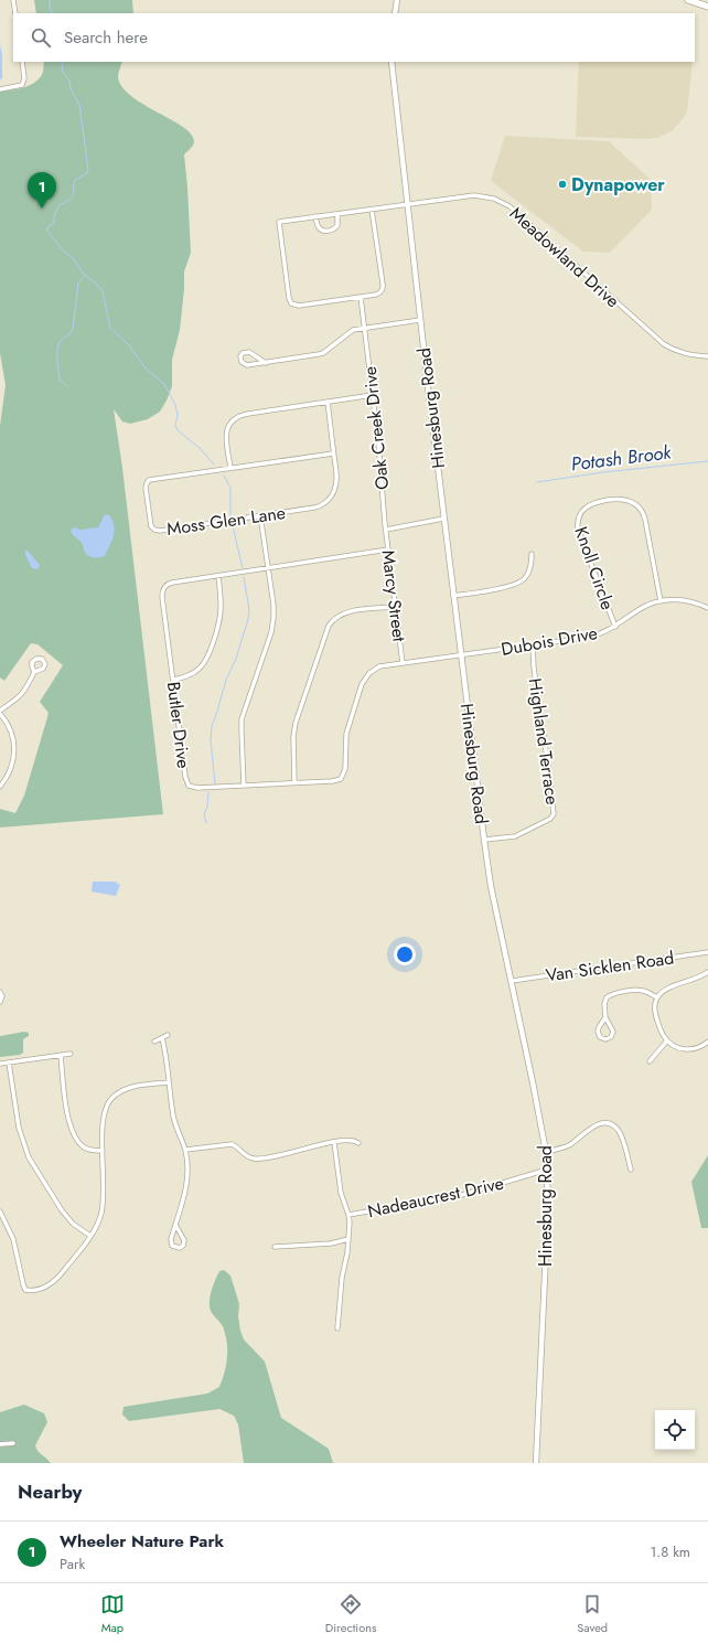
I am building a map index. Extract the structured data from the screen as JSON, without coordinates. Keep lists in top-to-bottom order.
{
  "streets": {
    "main road": ["Hinesburg Road"],
    "street": [
      "Meadowland Drive",
      "Oak Creek Drive",
      "Moss Glen Lane",
      "Knoll Circle",
      "Marcy Street",
      "Dubois Drive",
      "Butler Drive",
      "Highland Terrace",
      "Van Sicklen Road",
      "Nadeaucrest Drive"
    ]
  },
  "crossings": [
    ["Meadowland Drive", "Hinesburg Road"],
    ["Meadowland Drive", "Oak Creek Drive"],
    ["Hinesburg Road", "Dubois Drive"],
    ["Hinesburg Road", "Butler Drive"],
    ["Hinesburg Road", "Highland Terrace"],
    ["Hinesburg Road", "Van Sicklen Road"],
    ["Hinesburg Road", "Nadeaucrest Drive"],
    ["Oak Creek Drive", "Marcy Street"],
    ["Knoll Circle", "Dubois Drive"],
    ["Marcy Street", "Butler Drive"],
    ["Dubois Drive", "Butler Drive"],
    ["Dubois Drive", "Highland Terrace"]
  ],
  "water": ["Potash Brook"],
  "places": ["Dynapower"],
  "page": {
    "search": "Search here",
    "pins": "1",
    "heading": "Nearby",
    "list": [
      {
        "mark": "1",
        "name": "Wheeler Nature Park",
        "note": "Park",
        "value": "1.8 km"
      }
    ],
    "nav": ["Map", "Directions", "Saved"]
  }
}
